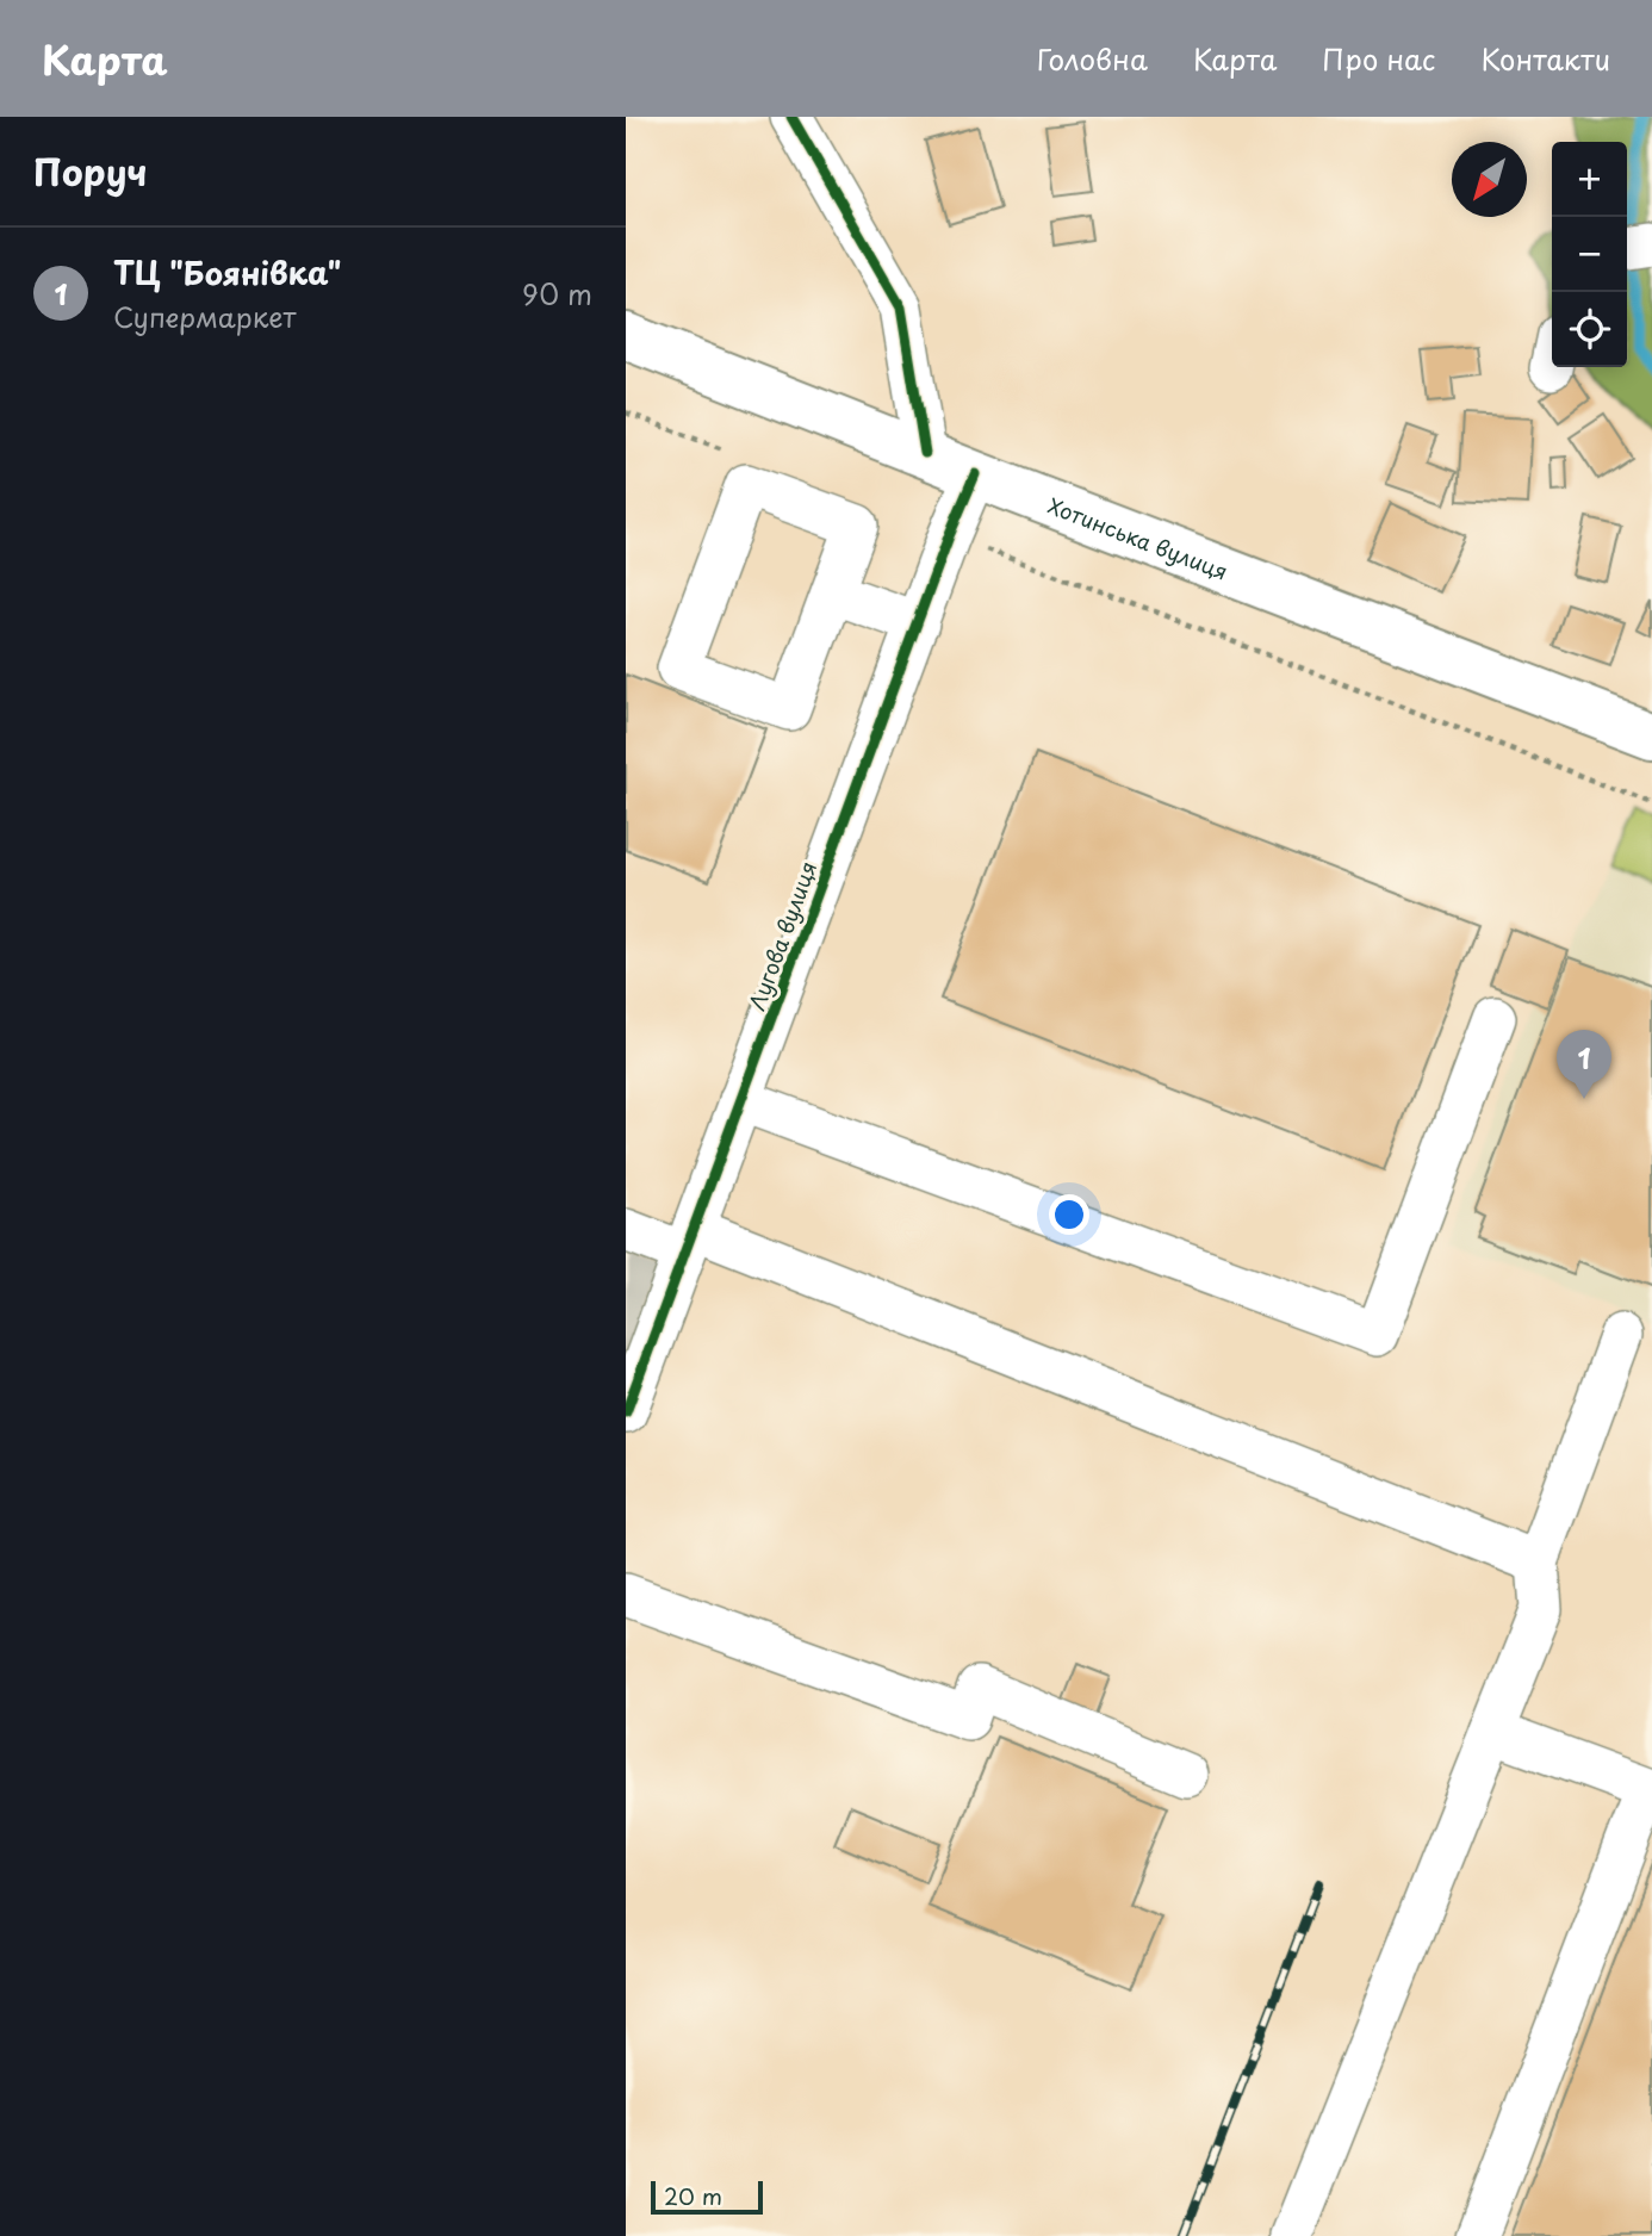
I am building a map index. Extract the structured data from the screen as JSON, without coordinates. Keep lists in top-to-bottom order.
{
  "streets": {
    "highway": ["Хотинська вулиця"],
    "street": ["Лугова вулиця"]
  },
  "crossings": [
    ["Хотинська вулиця", "Лугова вулиця"]
  ],
  "scale_bar": "20 m",
  "north": "bottom left",
  "page": {
    "header": "Карта",
    "nav": [
      "Головна",
      "Карта",
      "Про нас",
      "Контакти"
    ],
    "heading": "Поруч",
    "map_buttons": ["+", "−"],
    "list": [
      {
        "mark": "1",
        "name": "ТЦ \"Боянівка\"",
        "note": "Супермаркет",
        "value": "90 m"
      }
    ],
    "pins": "1",
    "scale": "20 m"
  }
}
